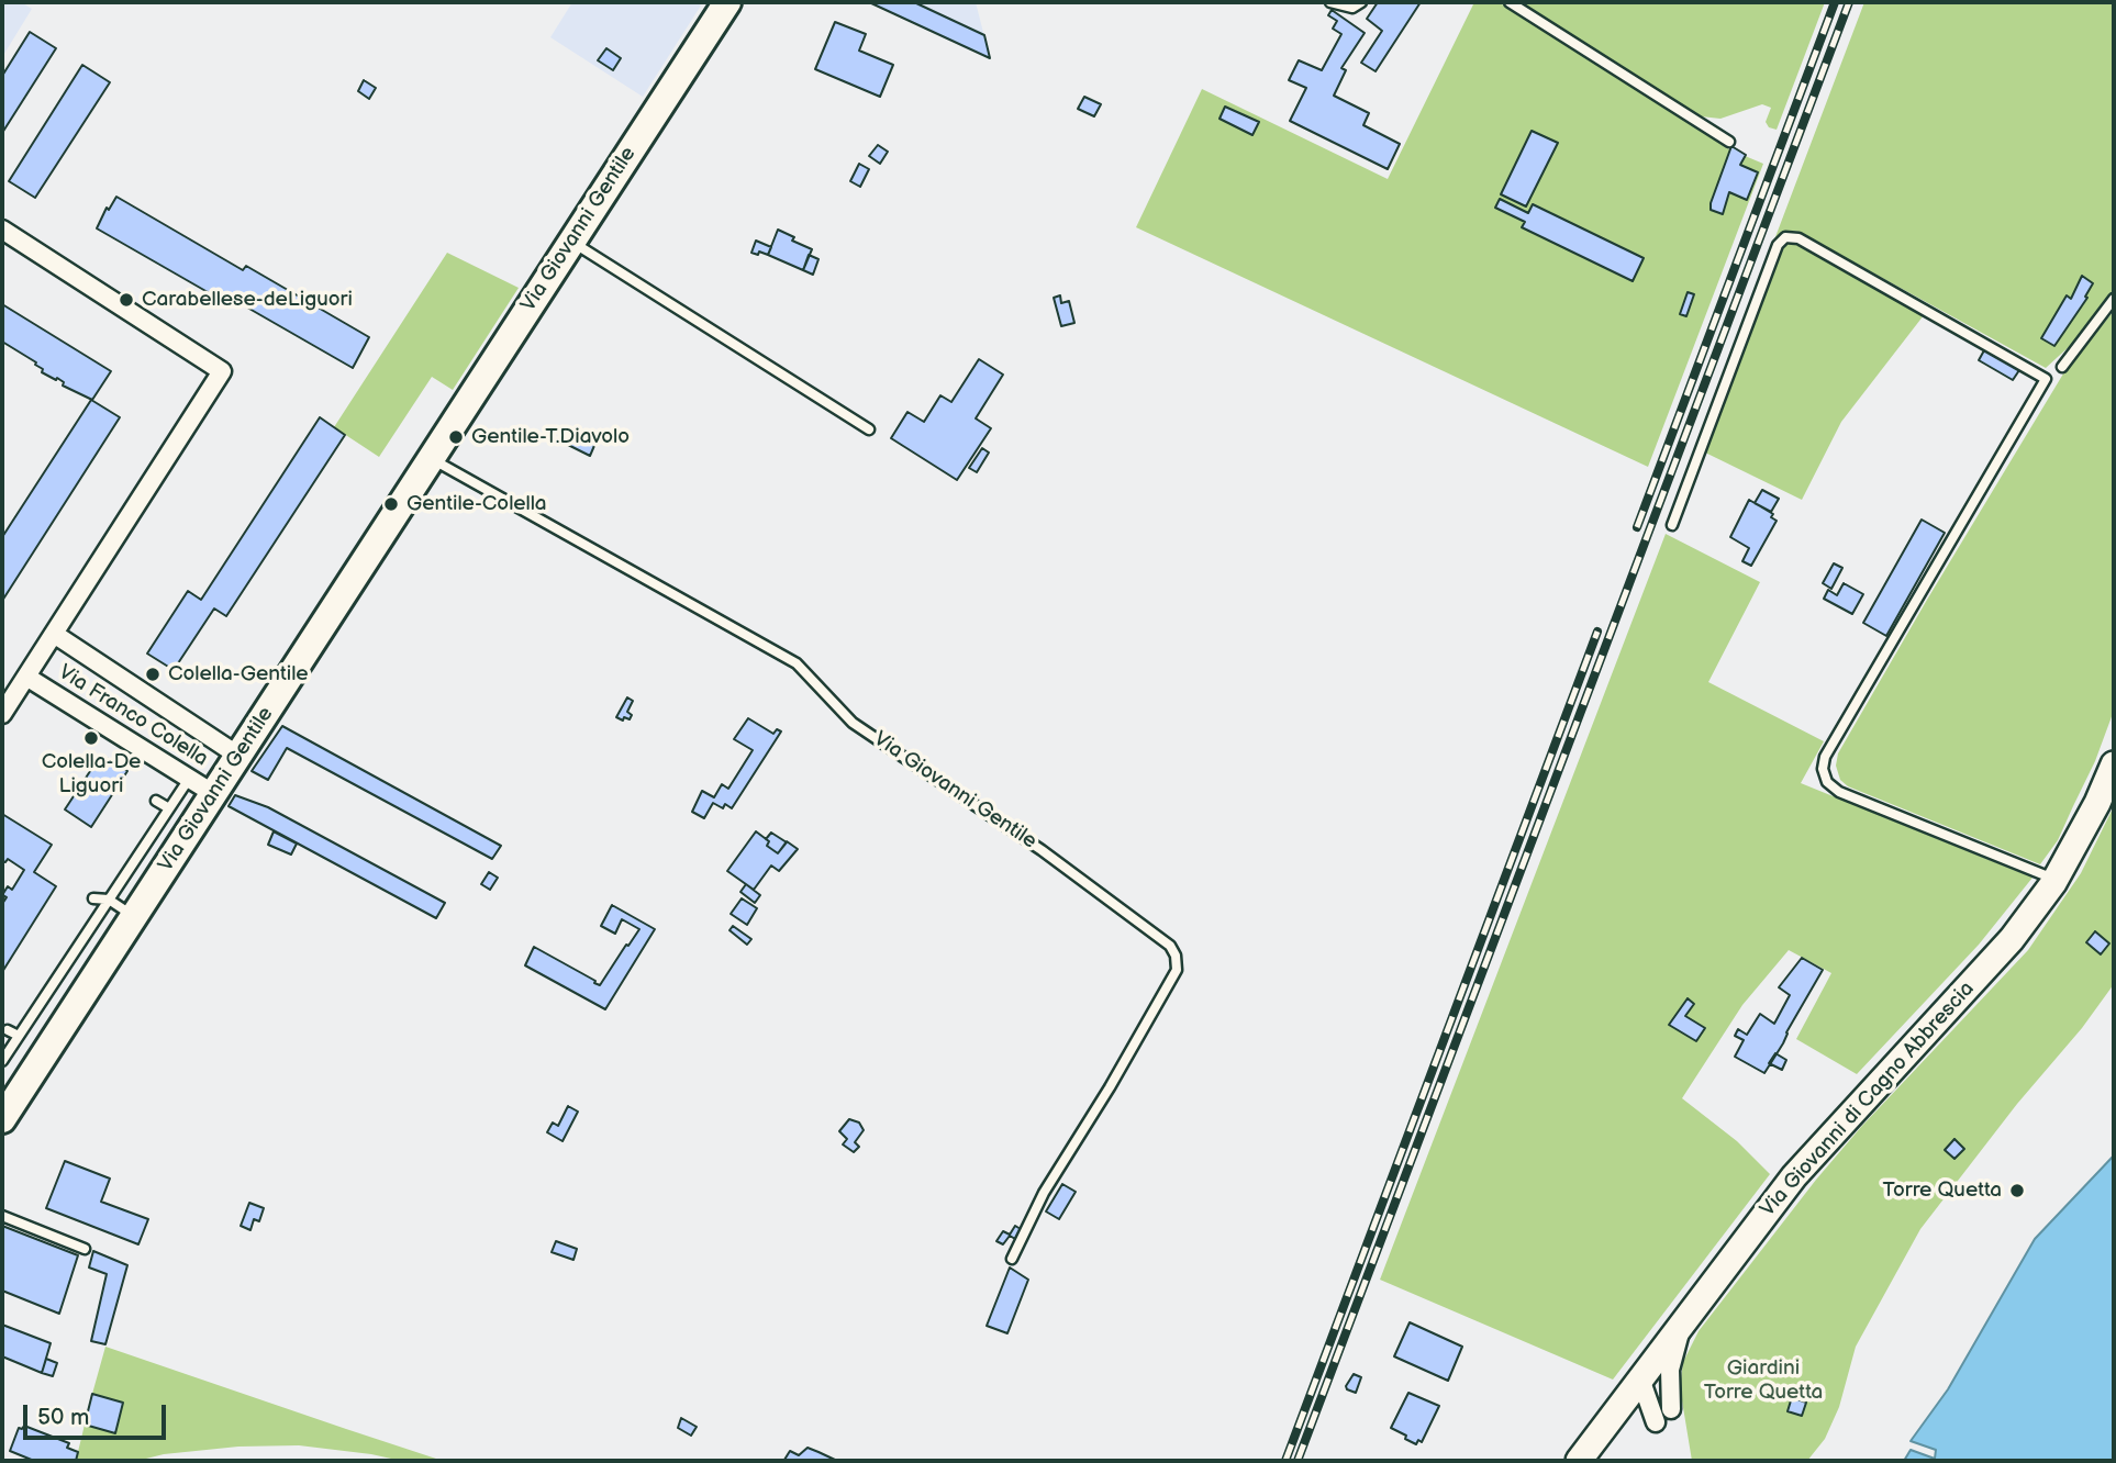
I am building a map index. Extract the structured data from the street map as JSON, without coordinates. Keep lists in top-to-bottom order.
{
  "streets": {
    "main road": ["Via Giovanni Gentile", "Via Giovanni di Cagno Abbrescia"],
    "street": ["Via Franco Colella"]
  },
  "crossings": [
    ["Via Giovanni Gentile", "Via Franco Colella"]
  ],
  "parks": ["Giardini Torre Quetta"],
  "places": [
    "Carabellese-deLiguori",
    "Gentile-T.Diavolo",
    "Gentile-Colella",
    "Colella-Gentile",
    "Colella-De Liguori",
    "Torre Quetta"
  ],
  "scale_bar": "50 m"
}
